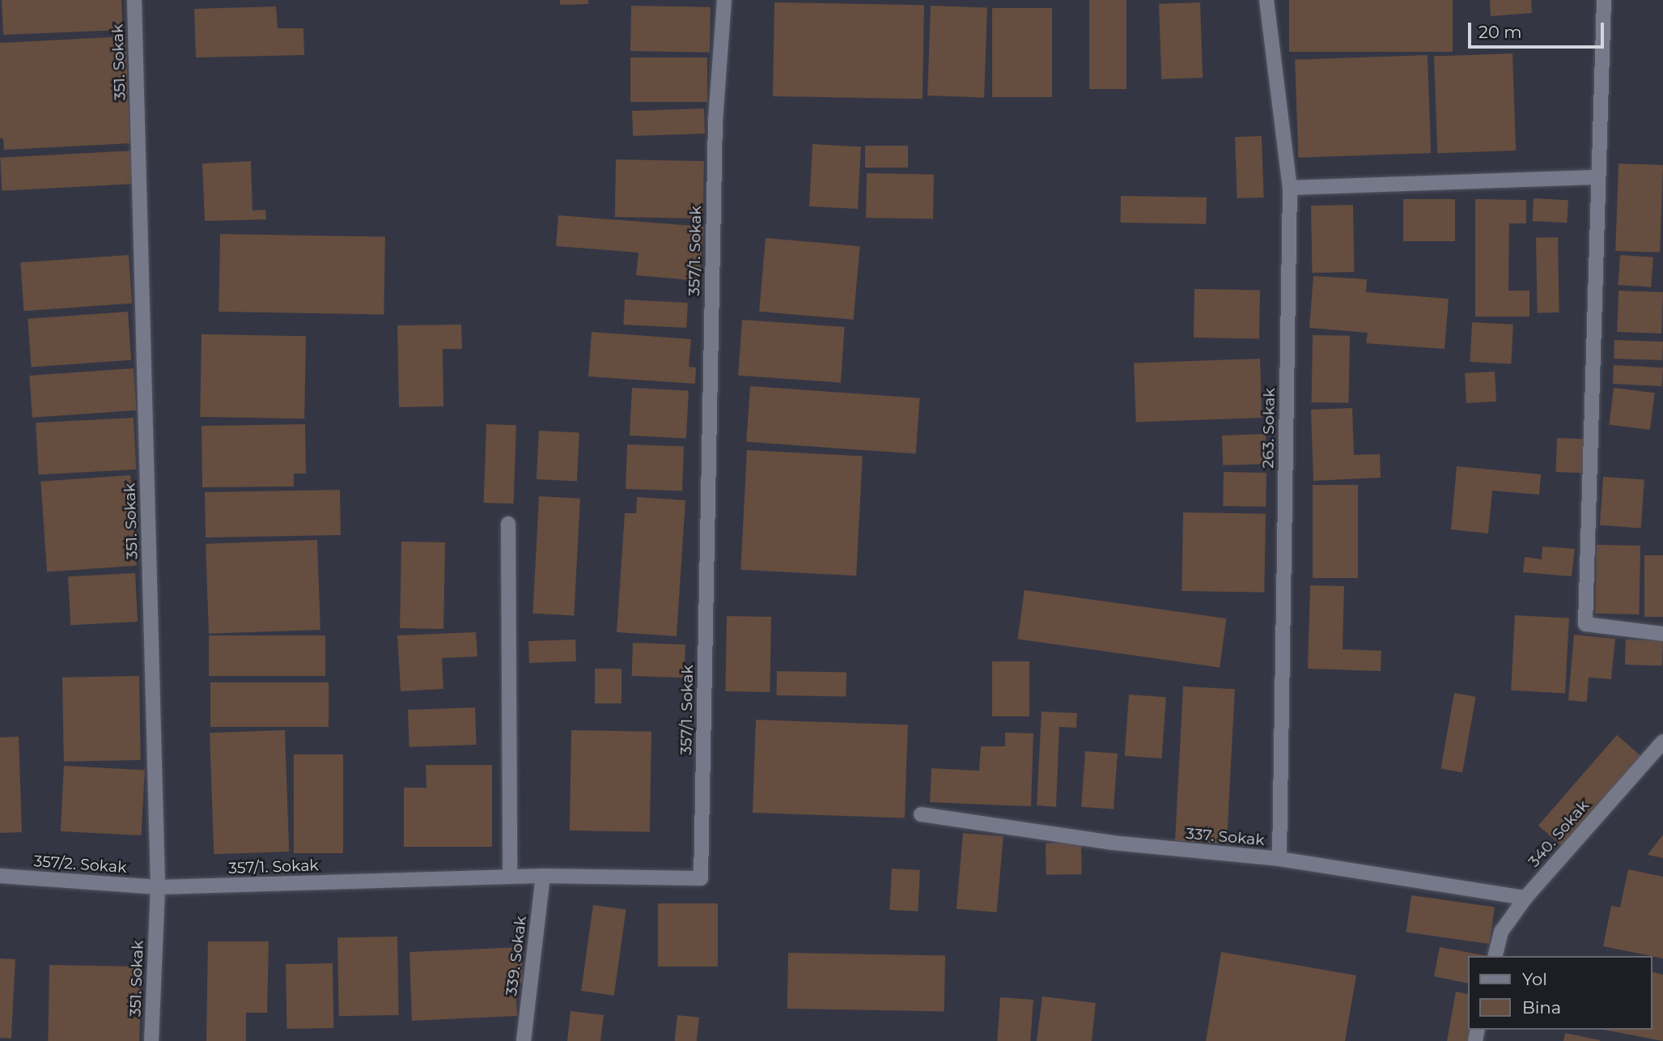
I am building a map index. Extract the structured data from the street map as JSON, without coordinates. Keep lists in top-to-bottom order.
{
  "streets": {
    "street": [
      "351. Sokak",
      "357/1. Sokak",
      "263. Sokak",
      "340. Sokak",
      "337. Sokak",
      "357/2. Sokak",
      "339. Sokak"
    ]
  },
  "crossings": [
    ["351. Sokak", "357/1. Sokak"],
    ["351. Sokak", "357/2. Sokak"],
    ["357/1. Sokak", "357/2. Sokak"],
    ["357/1. Sokak", "339. Sokak"],
    ["263. Sokak", "337. Sokak"],
    ["340. Sokak", "337. Sokak"]
  ],
  "legend": ["Yol", "Bina"],
  "scale_bar": "20 m"
}
